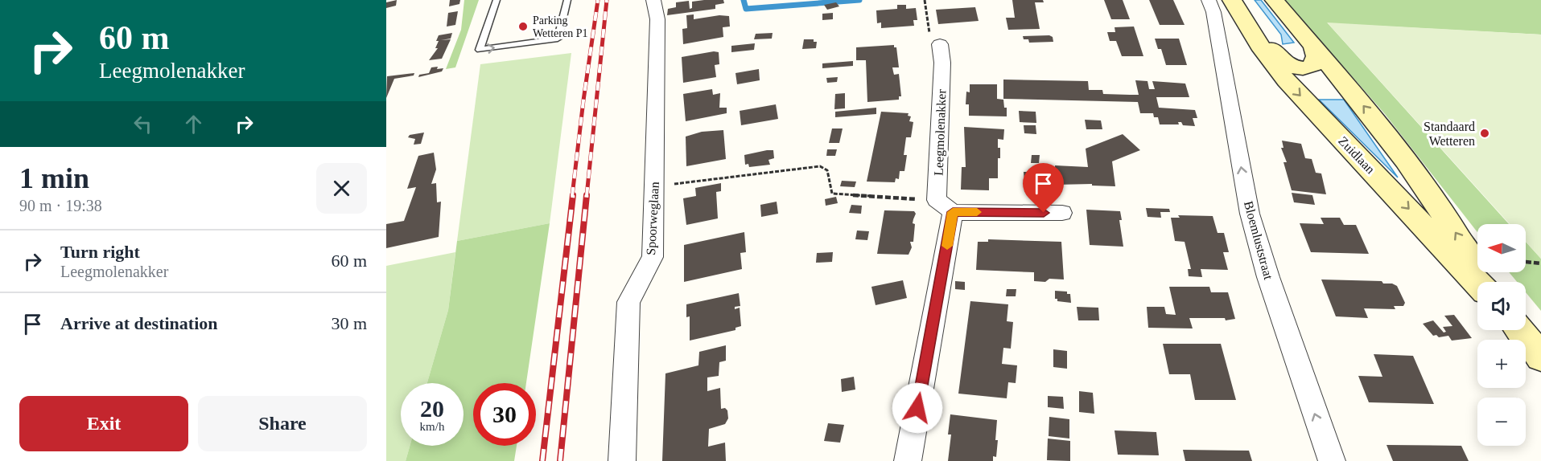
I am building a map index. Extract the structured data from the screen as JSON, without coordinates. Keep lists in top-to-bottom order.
{
  "streets": {
    "main road": ["Zuidlaan"],
    "street": ["Leegmolenakker", "Spoorweglaan", "Bloemluststraat"]
  },
  "crossings": [
    ["Zuidlaan", "Bloemluststraat"]
  ],
  "one_way": ["Bloemluststraat"],
  "places": ["Parking Wetteren P1", "Standaard Wetteren"],
  "north": "left",
  "page": {
    "turn": ["60 m", "Leegmolenakker"],
    "heading": ["1 min", "90 m · 19:38"],
    "map_buttons": ["+", "−"],
    "list": [
      {
        "name": "Turn right",
        "note": "Leegmolenakker",
        "value": "60 m"
      },
      {
        "name": "Arrive at destination",
        "value": "30 m"
      }
    ],
    "speed": "20 km/h",
    "limit": "30",
    "buttons": ["Exit", "Share"]
  }
}
